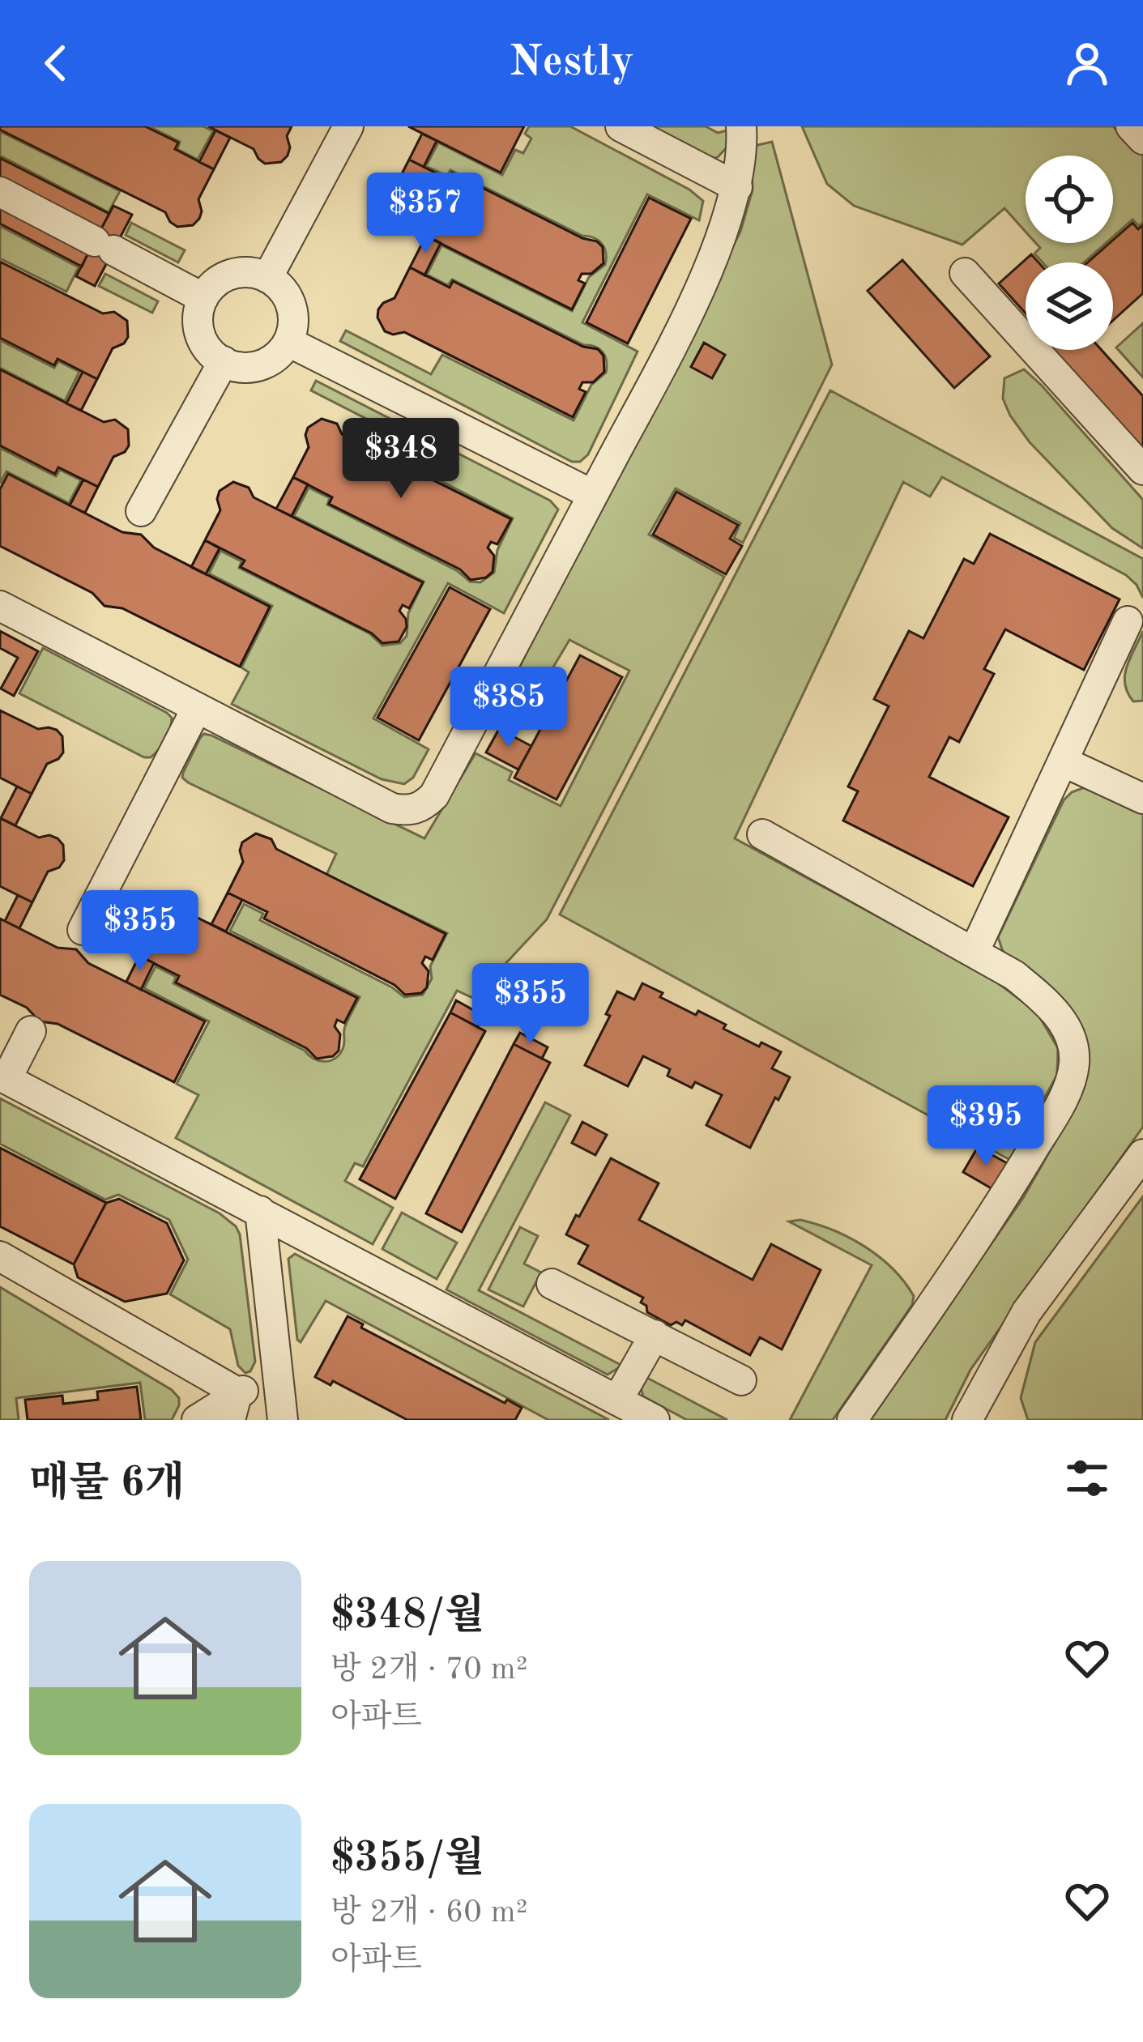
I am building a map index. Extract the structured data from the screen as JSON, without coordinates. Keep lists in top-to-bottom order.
{
  "page": {
    "header": "Nestly",
    "price": [
      "$357",
      "$348",
      "$385",
      "$355",
      "$355",
      "$395"
    ],
    "heading": "매물 6개",
    "list": [
      {
        "name": "$348/월",
        "note": "방 2개 · 70 m² · 아파트"
      },
      {
        "name": "$355/월",
        "note": "방 2개 · 60 m² · 아파트"
      }
    ]
  }
}
